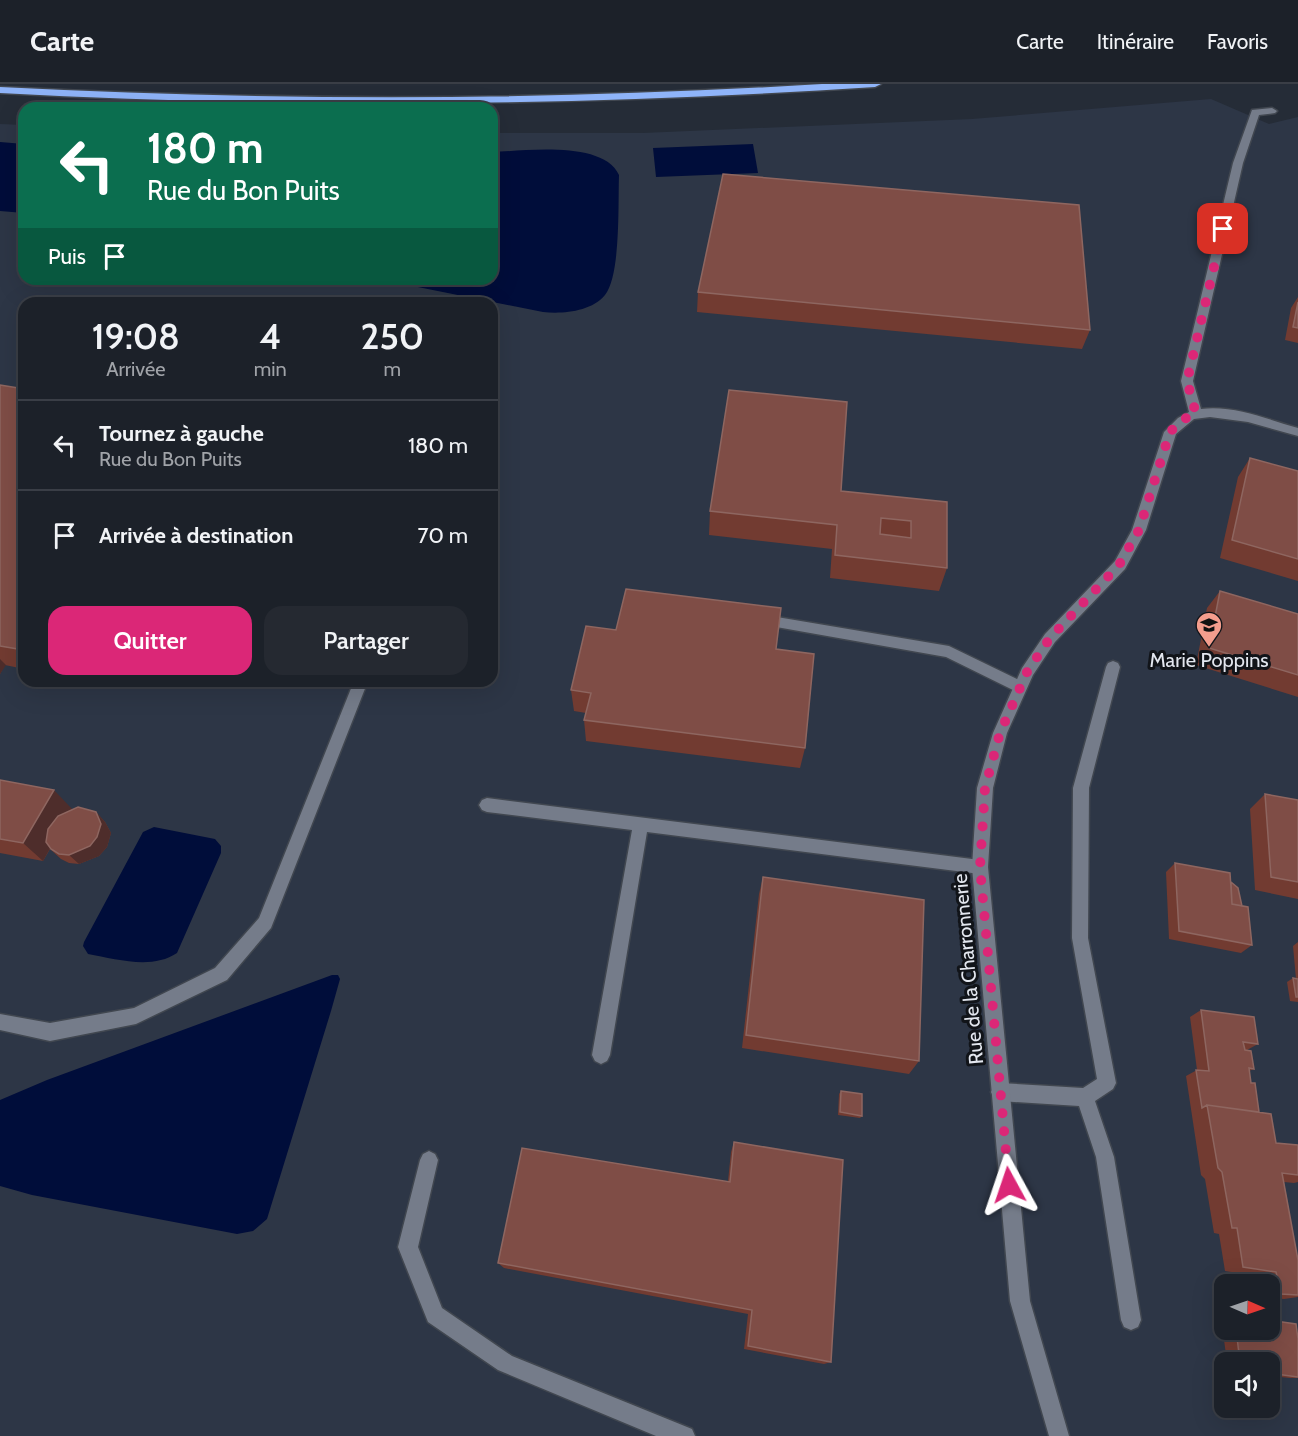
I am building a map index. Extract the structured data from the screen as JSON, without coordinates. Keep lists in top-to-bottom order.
{
  "streets": {
    "street": ["Rue de la Charronnerie"]
  },
  "places": {
    "school or university": ["Marie Poppins"]
  },
  "north": "right",
  "page": {
    "header": "Carte",
    "nav": ["Carte", "Itinéraire", "Favoris"],
    "turn": ["180 m", "Rue du Bon Puits"],
    "then": "Puis",
    "eta": [
      "19:08",
      "Arrivée",
      "4",
      "min",
      "250",
      "m"
    ],
    "list": [
      {
        "name": "Tournez à gauche",
        "note": "Rue du Bon Puits",
        "value": "180 m"
      },
      {
        "name": "Arrivée à destination",
        "value": "70 m"
      }
    ],
    "buttons": ["Quitter", "Partager"]
  }
}
